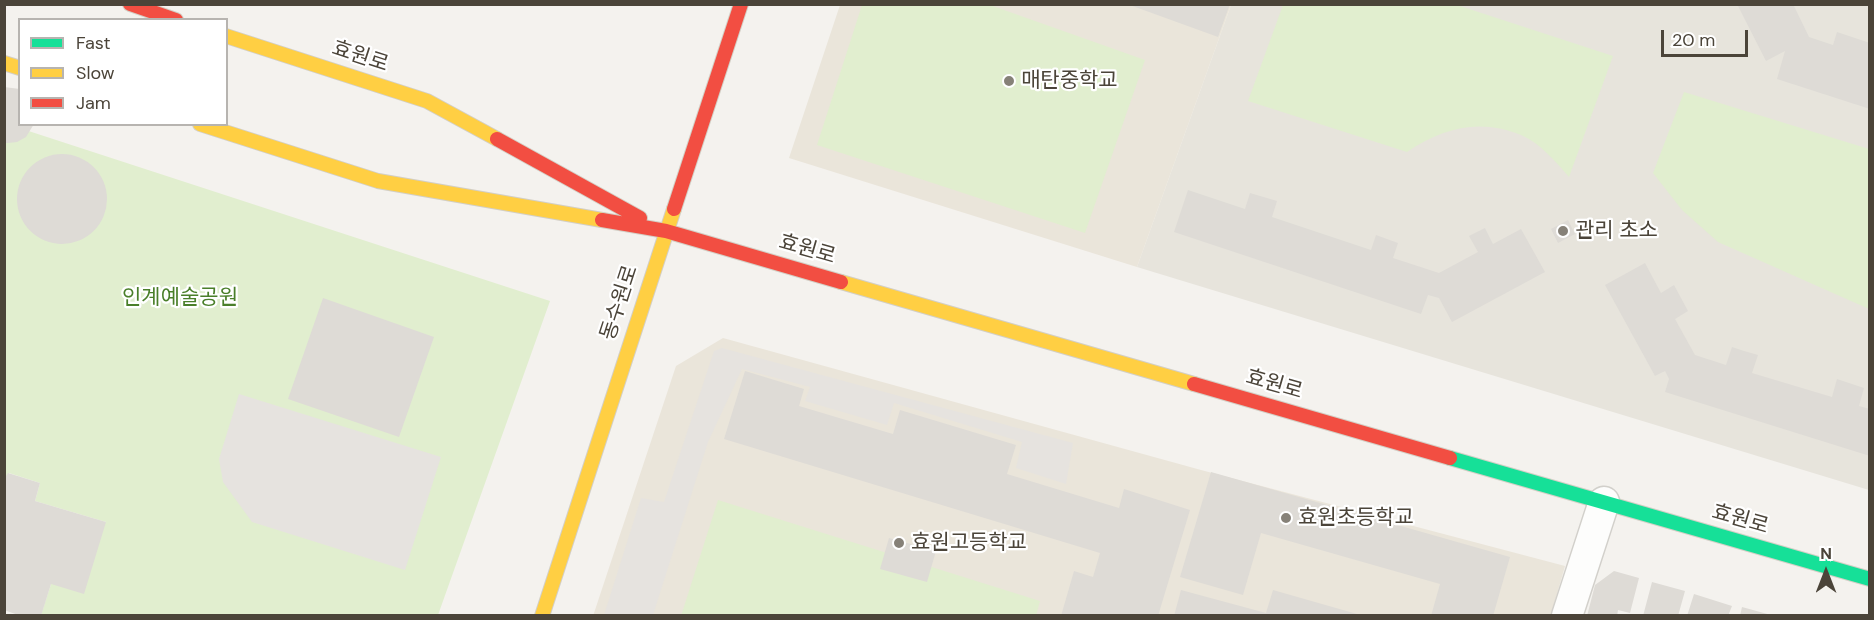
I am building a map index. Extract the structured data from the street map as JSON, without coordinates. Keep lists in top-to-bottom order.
{
  "streets": {
    "street": ["효원로", "동수원로"]
  },
  "crossings": [
    ["효원로", "동수원로"]
  ],
  "parks": ["인계예술공원"],
  "places": [
    "매탄중학교",
    "관리 초소",
    "효원초등학교",
    "효원고등학교"
  ],
  "legend": ["Fast", "Slow", "Jam"],
  "scale_bar": "20 m",
  "north": "top"
}
